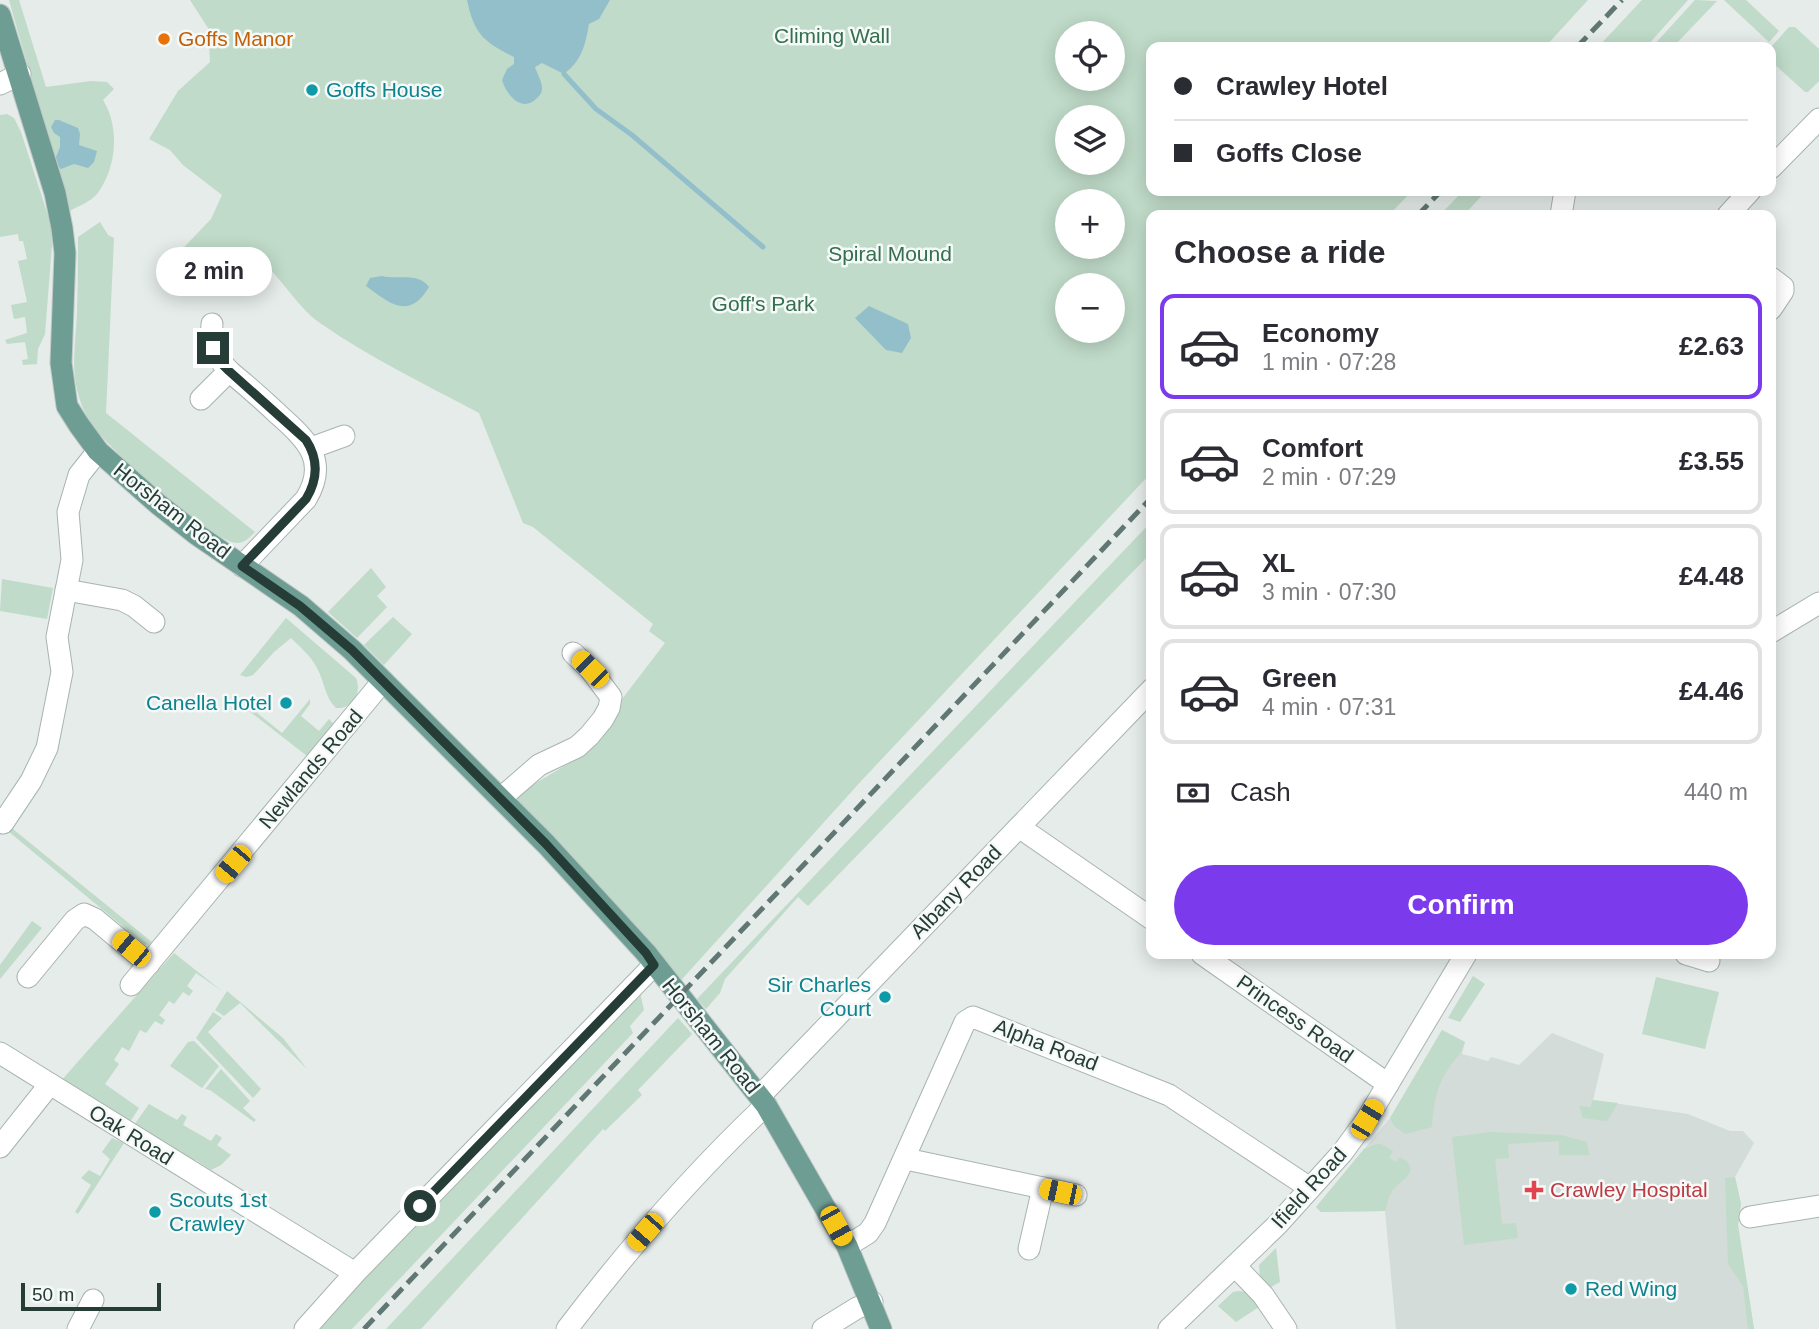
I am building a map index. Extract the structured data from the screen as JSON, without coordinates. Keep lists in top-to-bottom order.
{
  "streets": {
    "main road": ["Horsham Road"],
    "street": [
      "Newlands Road",
      "Albany Road",
      "Princess Road",
      "Alpha Road",
      "Oak Road",
      "Ifield Road"
    ]
  },
  "crossings": [
    ["Horsham Road", "Newlands Road"],
    ["Horsham Road", "Albany Road"],
    ["Horsham Road", "Alpha Road"],
    ["Princess Road", "Ifield Road"],
    ["Alpha Road", "Ifield Road"]
  ],
  "parks": ["Climing Wall", "Spiral Mound", "Goff's Park"],
  "places": {
    "other": [
      "Goffs Manor",
      "Goffs House",
      "Canella Hotel",
      "Sir Charles Court",
      "Scouts 1st Crawley",
      "Red Wing"
    ],
    "health": ["Crawley Hospital"]
  },
  "scale_bar": "50 m",
  "page": {
    "map_buttons": ["+", "−"],
    "banner": ["Crawley Hotel", "Goffs Close"],
    "heading": "Choose a ride",
    "bubble": "2 min",
    "list": [
      {
        "name": "Economy",
        "note": "1 min · 07:28",
        "value": "£2.63"
      },
      {
        "name": "Comfort",
        "note": "2 min · 07:29",
        "value": "£3.55"
      },
      {
        "name": "XL",
        "note": "3 min · 07:30",
        "value": "£4.48"
      },
      {
        "name": "Green",
        "note": "4 min · 07:31",
        "value": "£4.46"
      }
    ],
    "pay": ["Cash", "440 m"],
    "buttons": "Confirm",
    "scale": "50 m"
  }
}
